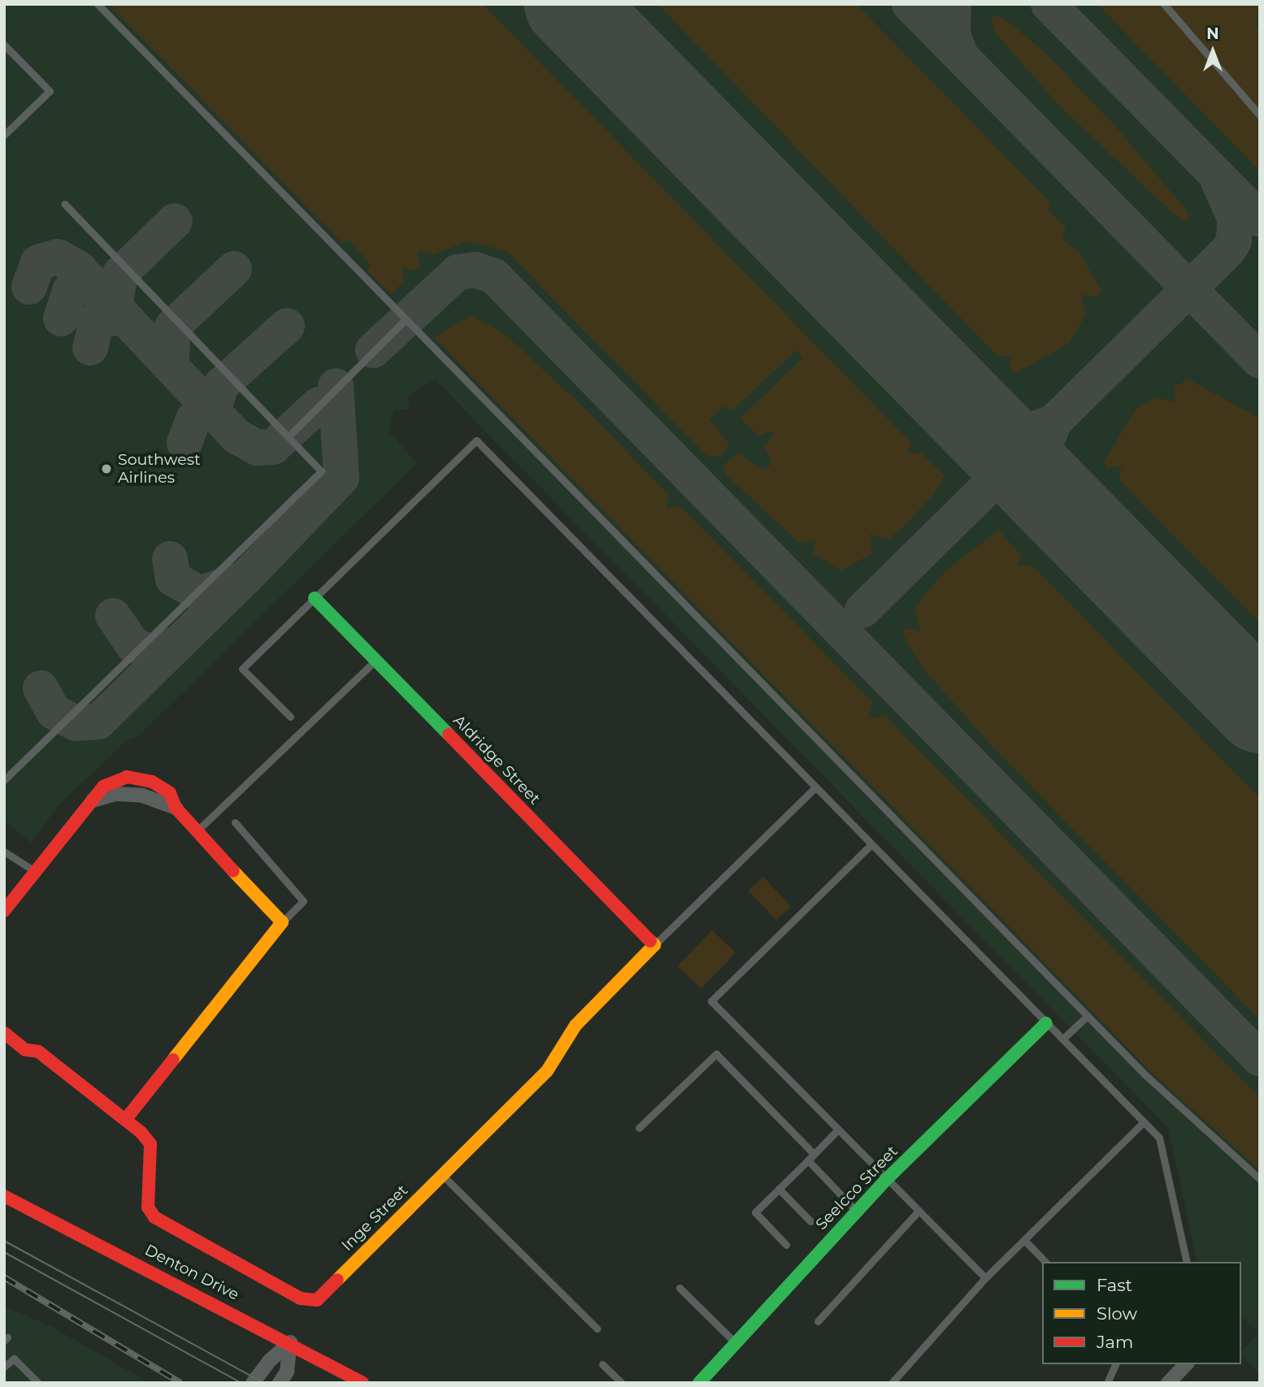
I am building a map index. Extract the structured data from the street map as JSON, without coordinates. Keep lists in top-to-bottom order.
{
  "streets": {
    "street": [
      "Aldridge Street",
      "Seelcco Street",
      "Inge Street",
      "Denton Drive"
    ]
  },
  "crossings": [
    ["Aldridge Street", "Inge Street"]
  ],
  "places": ["Southwest Airlines"],
  "legend": ["Fast", "Slow", "Jam"],
  "north": "top"
}
